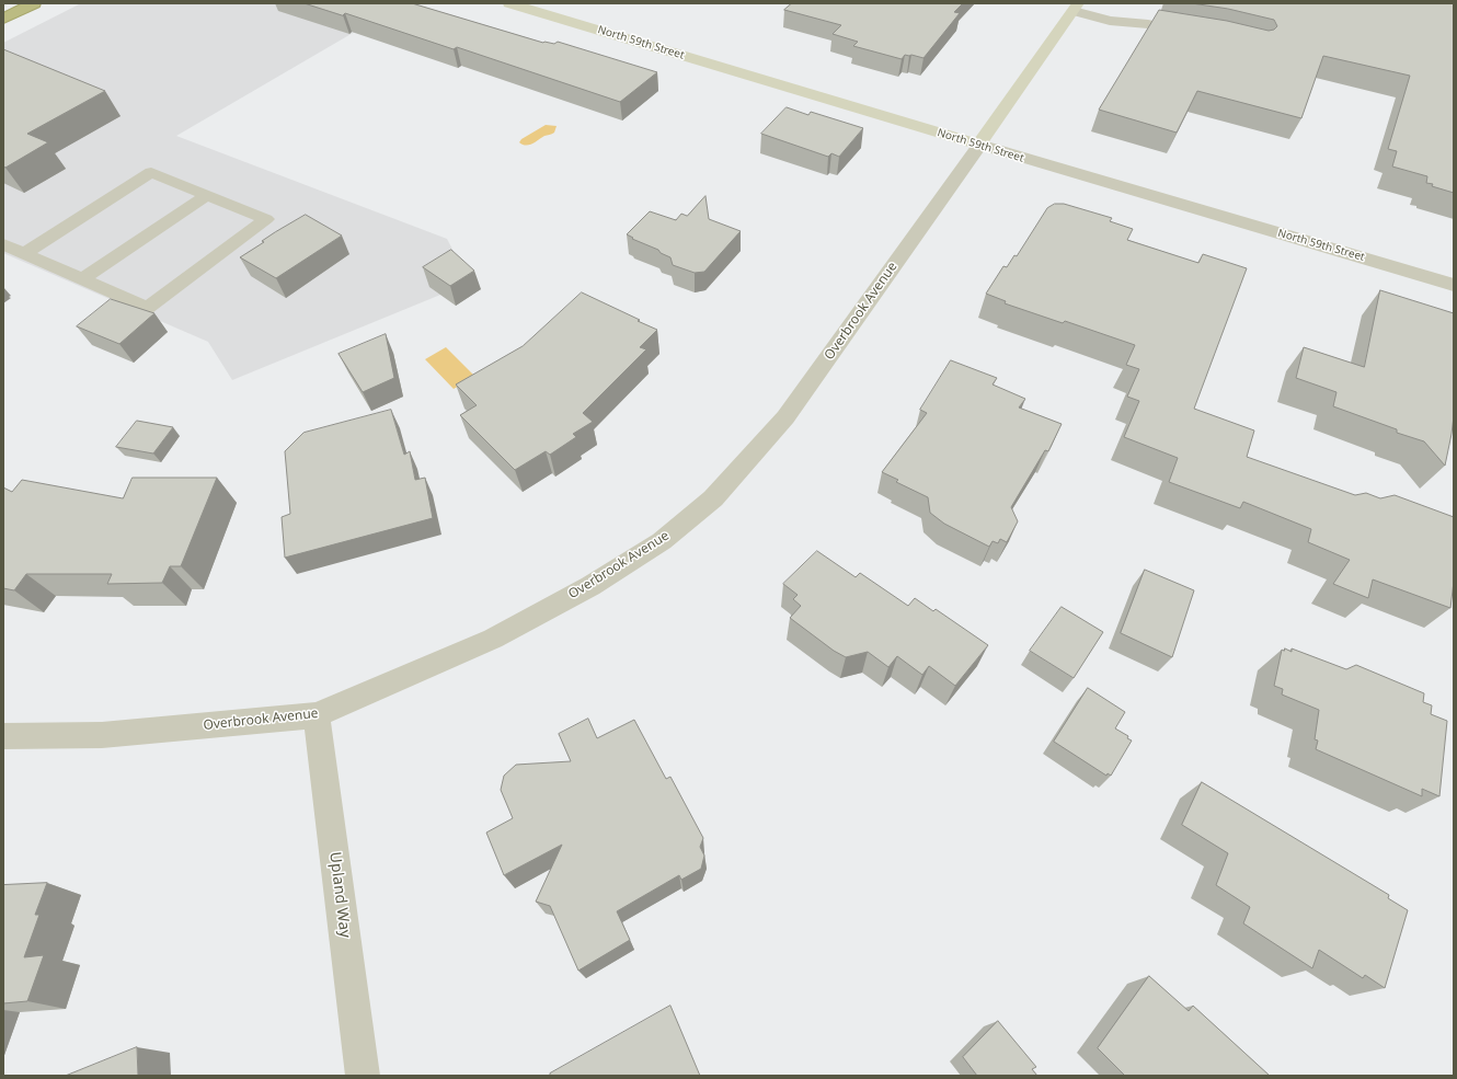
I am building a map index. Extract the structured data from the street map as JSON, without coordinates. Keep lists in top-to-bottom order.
{
  "streets": {
    "street": ["North 59th Street", "Overbrook Avenue", "Upland Way"]
  },
  "crossings": [
    ["North 59th Street", "Overbrook Avenue"],
    ["Overbrook Avenue", "Upland Way"]
  ]
}
